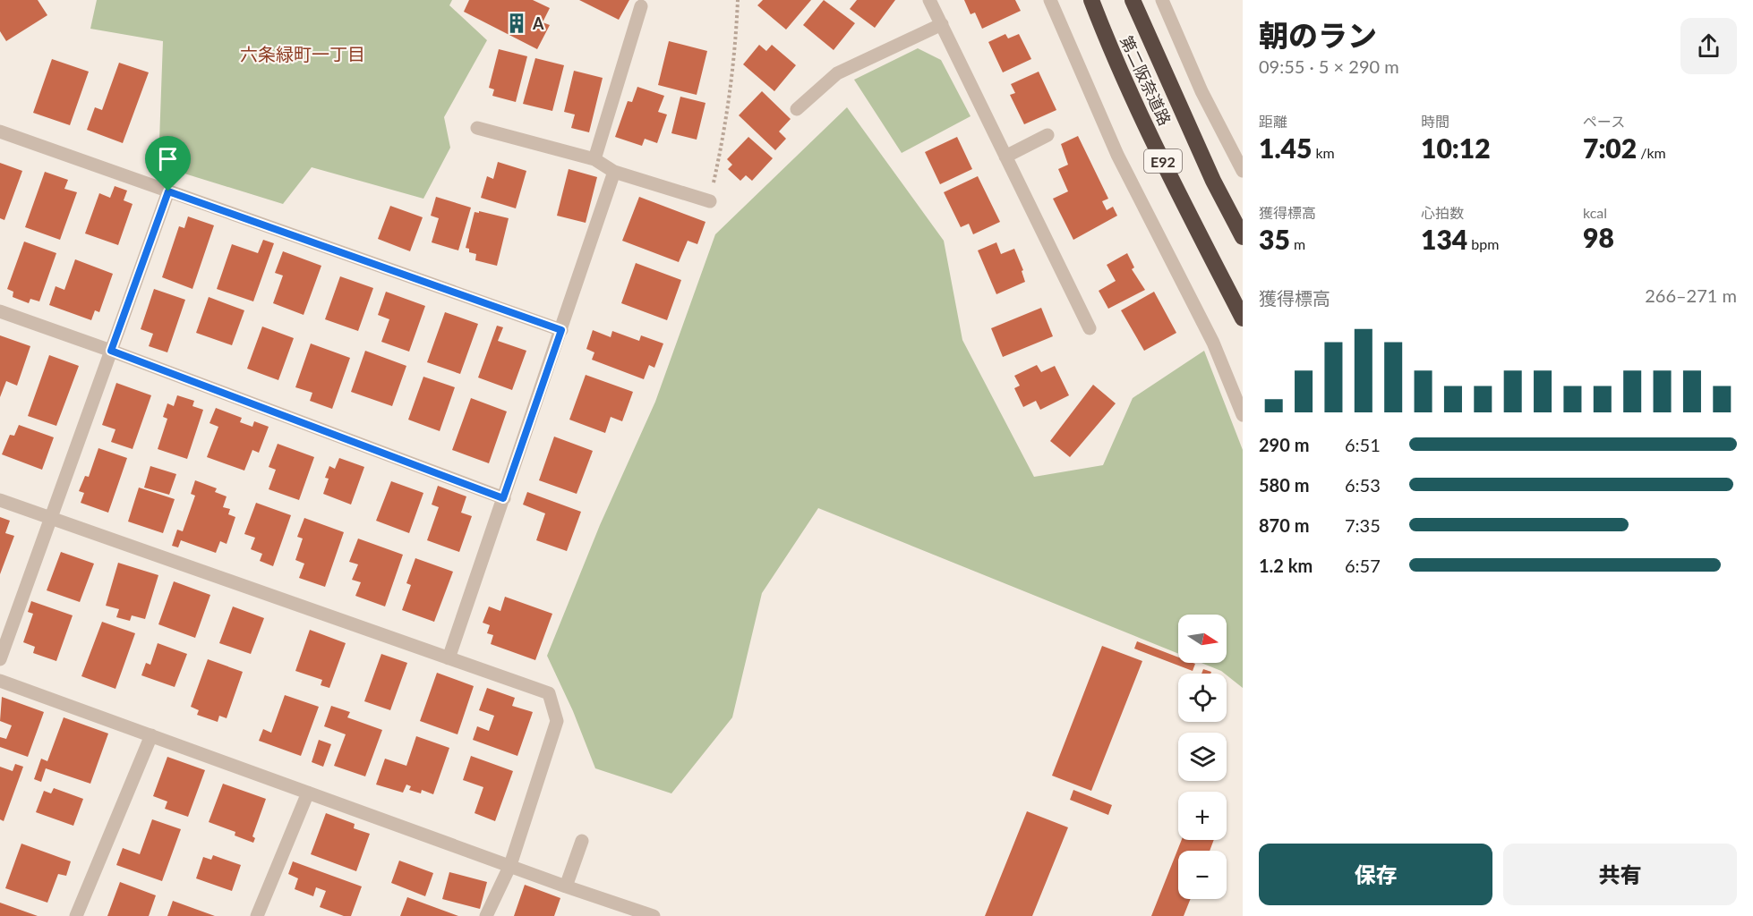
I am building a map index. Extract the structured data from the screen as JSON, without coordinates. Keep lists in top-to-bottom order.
{
  "streets": {
    "highway": ["第二阪奈道路", "E92"]
  },
  "districts": ["六条緑町一丁目"],
  "places": {
    "building": ["A"]
  },
  "north": "right",
  "page": {
    "heading": ["朝のラン", "09:55 · 5 × 290 m"],
    "stats": [
      ["距離", "1.45 km"],
      ["時間", "10:12"],
      ["ペース", "7:02 /km"],
      ["獲得標高", "35 m"],
      ["心拍数", "134 bpm"],
      ["kcal", "98"]
    ],
    "chart": ["獲得標高", "266–271 m"],
    "list": [
      {
        "name": "290 m",
        "note": "6:51"
      },
      {
        "name": "580 m",
        "note": "6:53"
      },
      {
        "name": "870 m",
        "note": "7:35"
      },
      {
        "name": "1.2 km",
        "note": "6:57"
      }
    ],
    "map_buttons": ["+", "−"],
    "buttons": ["保存", "共有"]
  }
}
